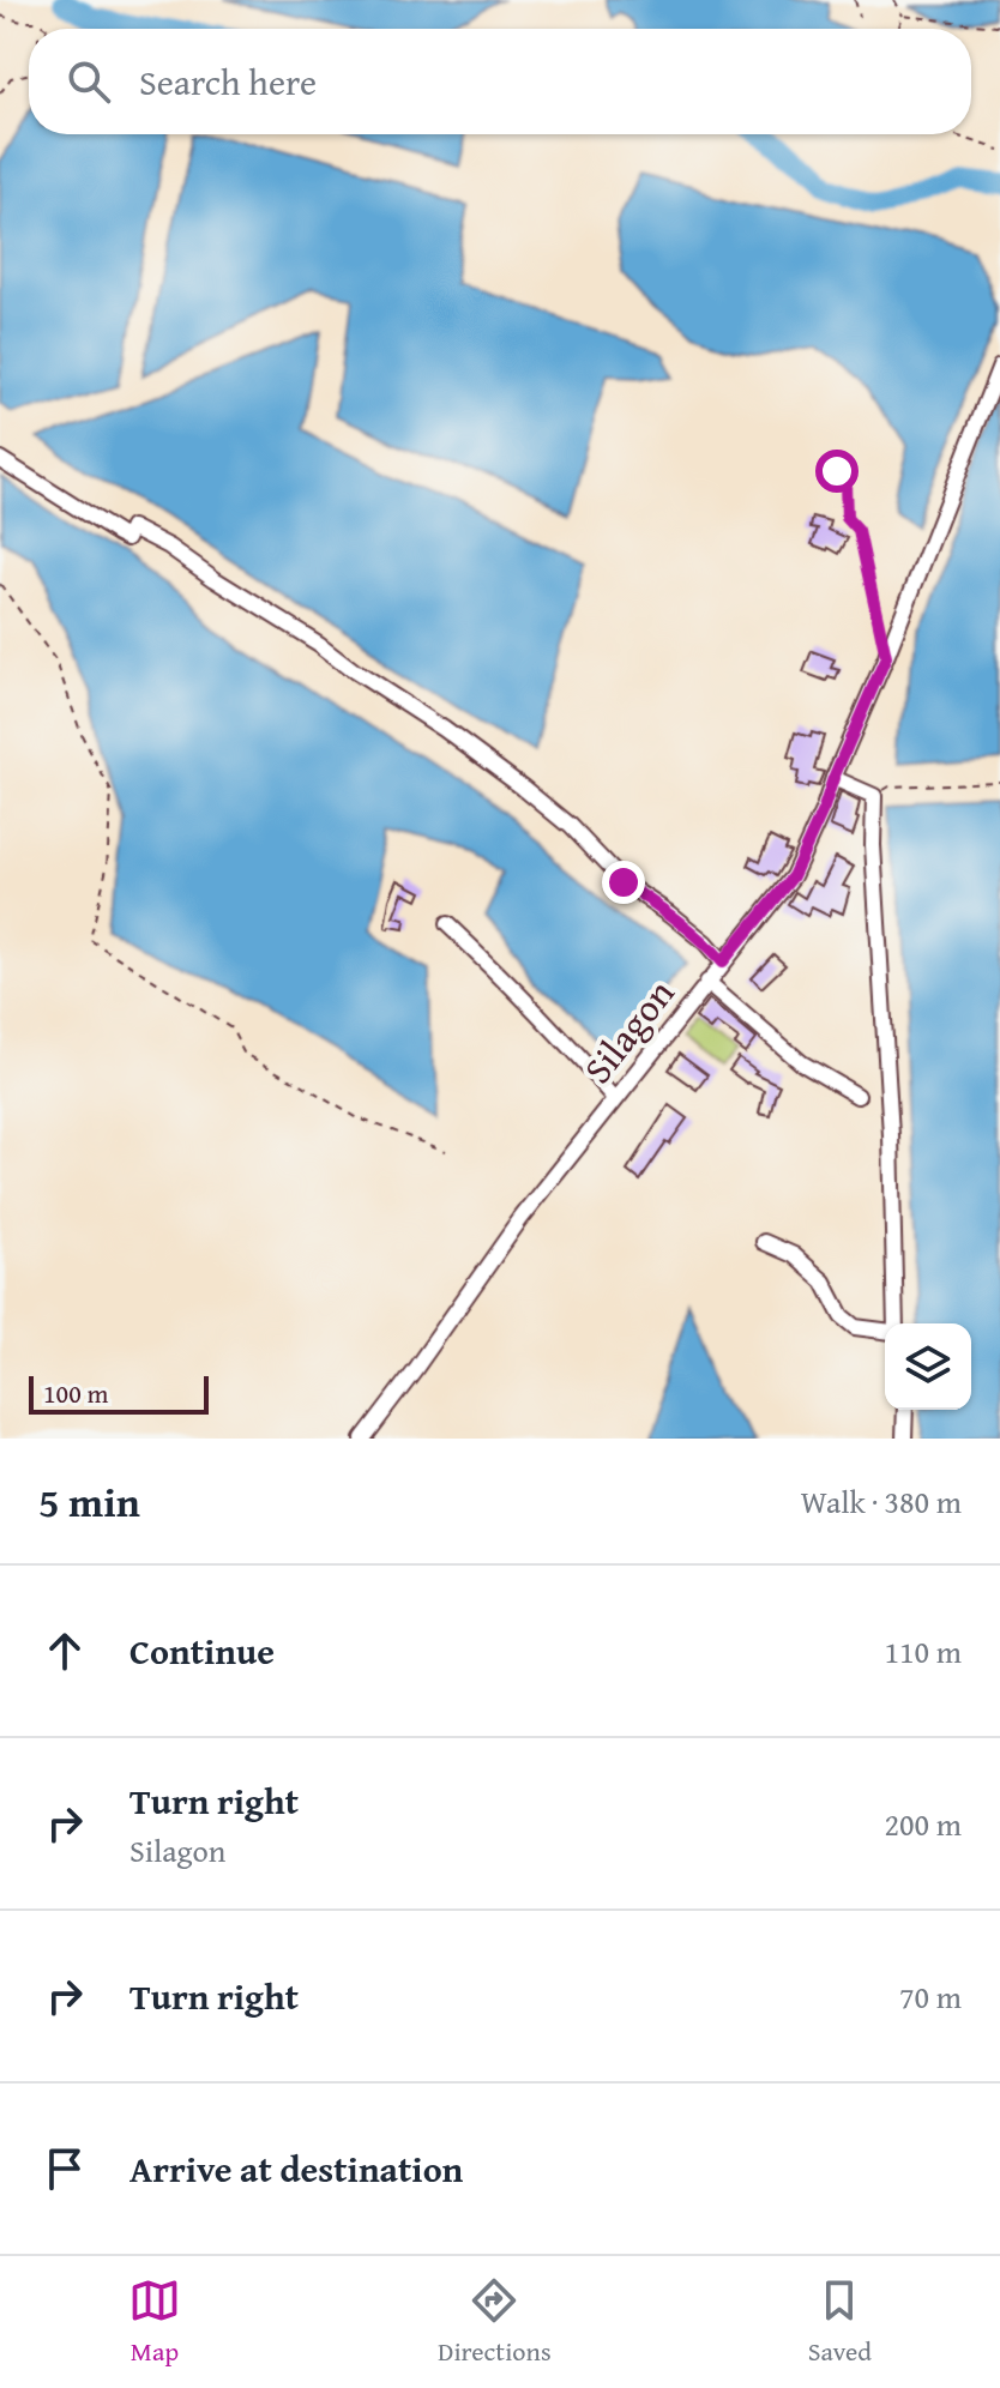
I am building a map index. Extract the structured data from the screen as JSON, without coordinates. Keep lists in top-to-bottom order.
{
  "streets": {
    "street": ["Silagon"]
  },
  "scale_bar": "100 m",
  "page": {
    "search": "Search here",
    "scale": "100 m",
    "heading": ["5 min", "Walk · 380 m"],
    "list": [
      ["Continue", "110 m"],
      ["Turn right", "Silagon", "200 m"],
      ["Turn right", "70 m"],
      "Arrive at destination"
    ],
    "nav": ["Map", "Directions", "Saved"]
  }
}
